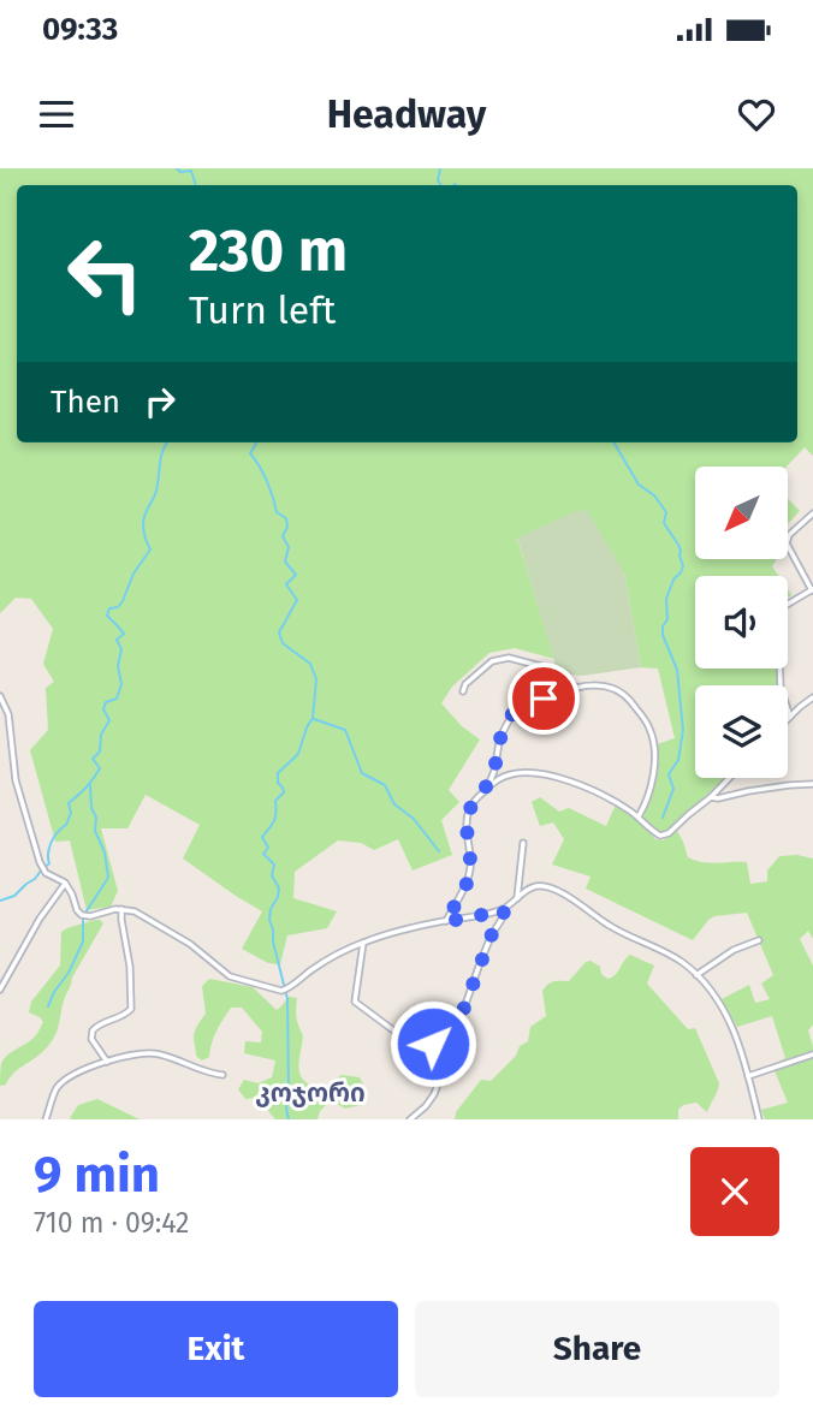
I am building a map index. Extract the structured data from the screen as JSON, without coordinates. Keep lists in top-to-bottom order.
{
  "districts": ["კოჯორი"],
  "north": "bottom left",
  "page": {
    "status": "09:33",
    "header": "Headway",
    "turn": ["230 m", "Turn left"],
    "then": "Then",
    "heading": ["9 min", "710 m · 09:42"],
    "buttons": ["Exit", "Share"]
  }
}
